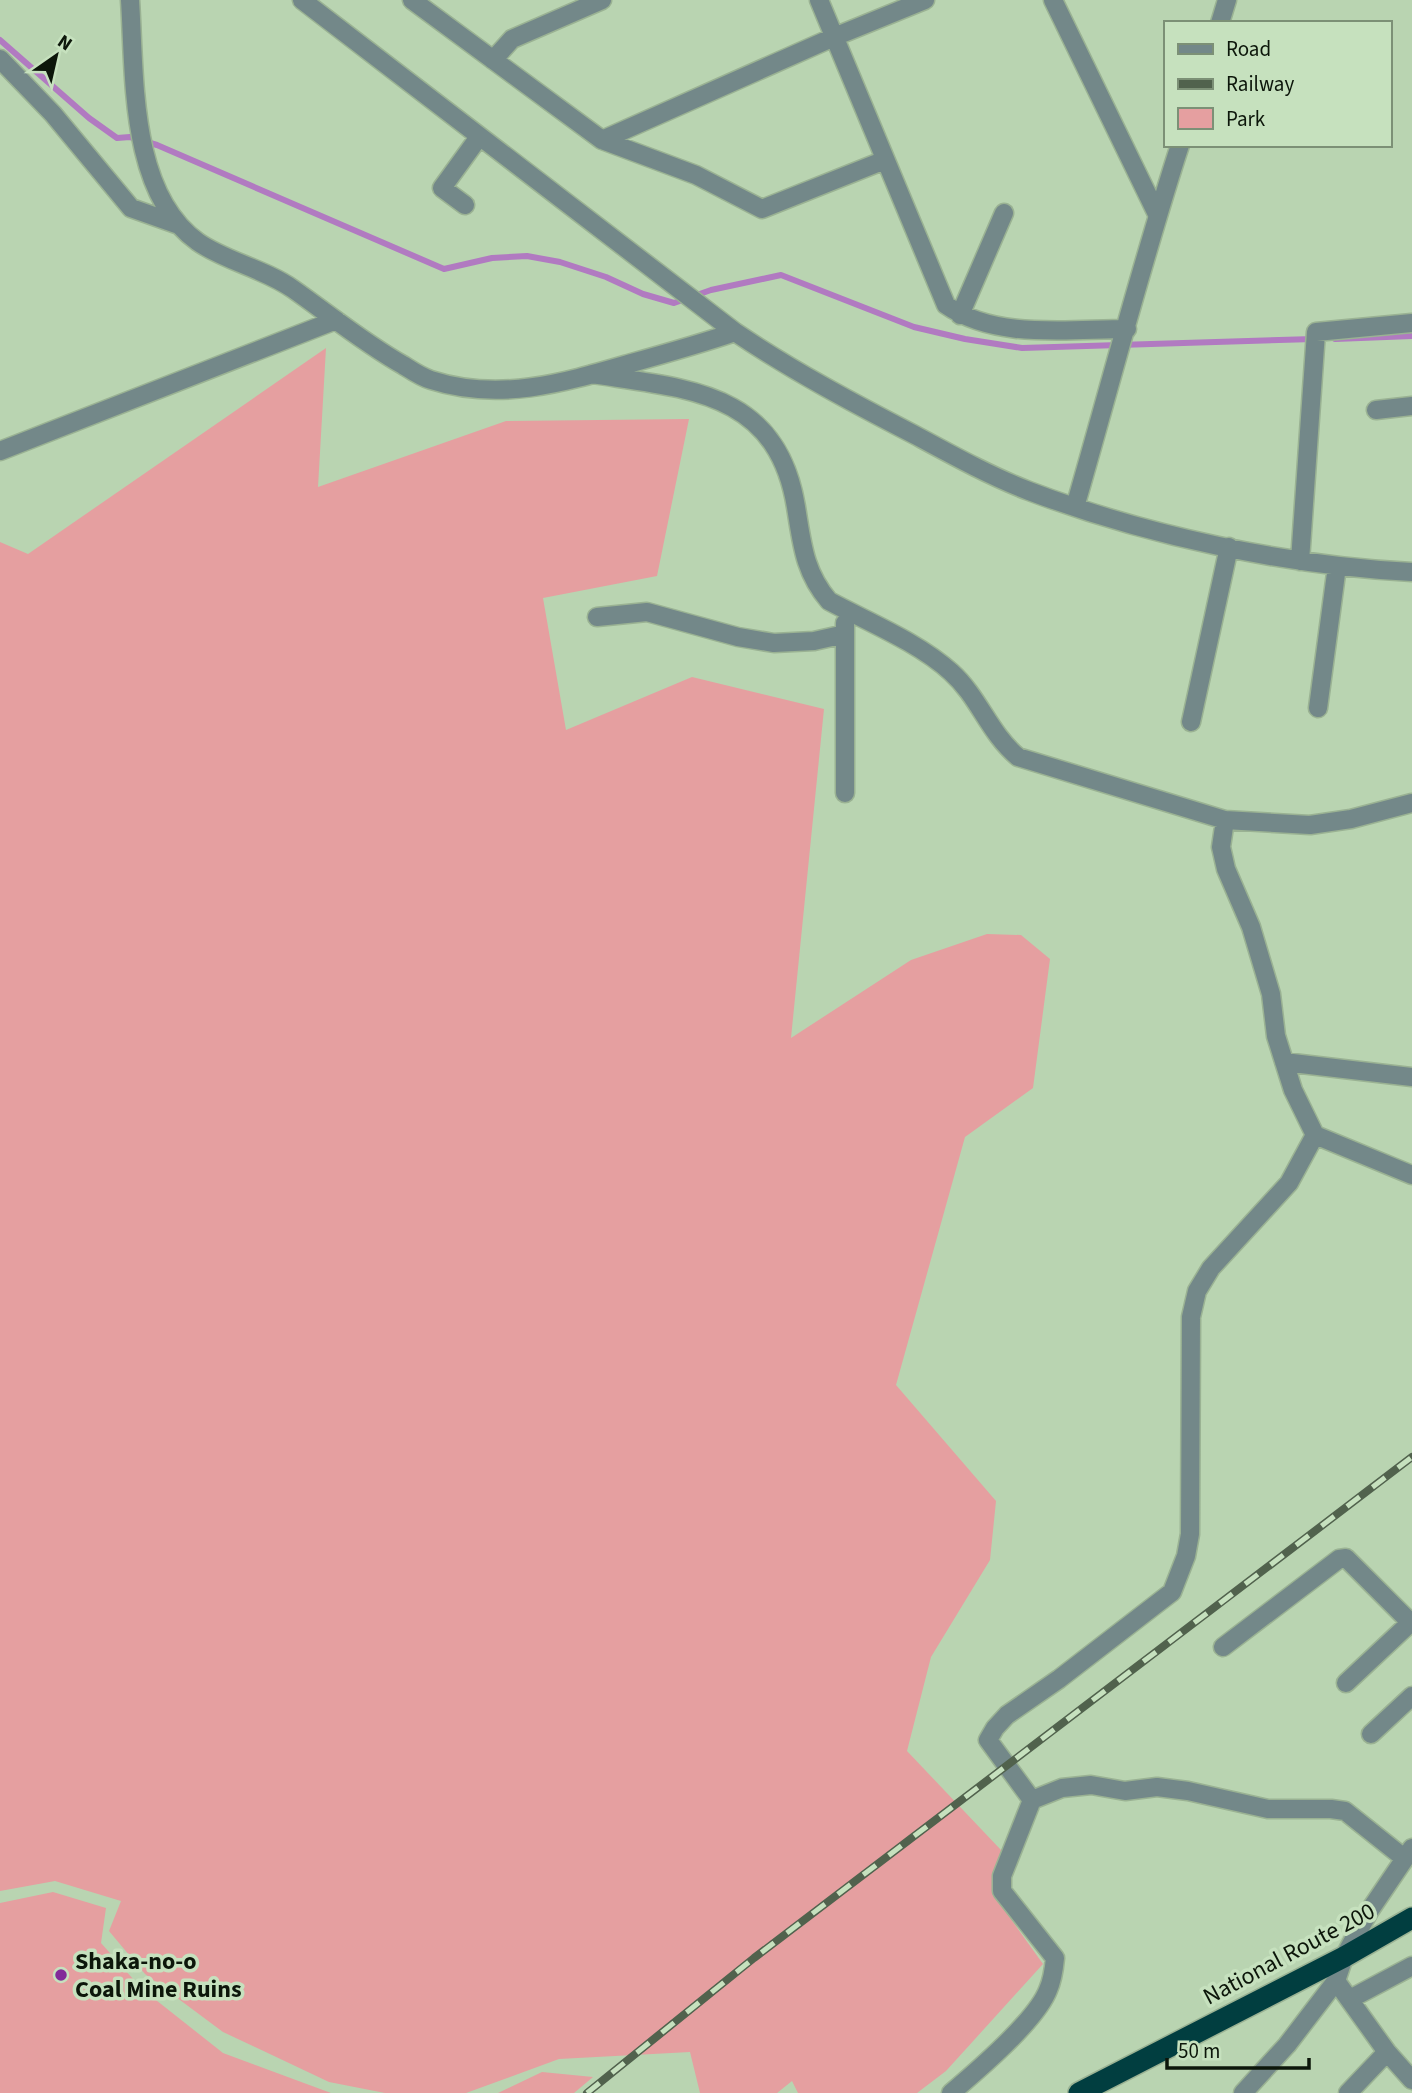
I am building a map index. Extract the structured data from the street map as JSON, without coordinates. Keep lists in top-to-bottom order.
{
  "streets": {
    "highway": ["National Route 200"]
  },
  "places": ["Shaka-no-o Coal Mine Ruins"],
  "legend": ["Road", "Railway", "Park"],
  "scale_bar": "50 m",
  "north": "top right"
}
